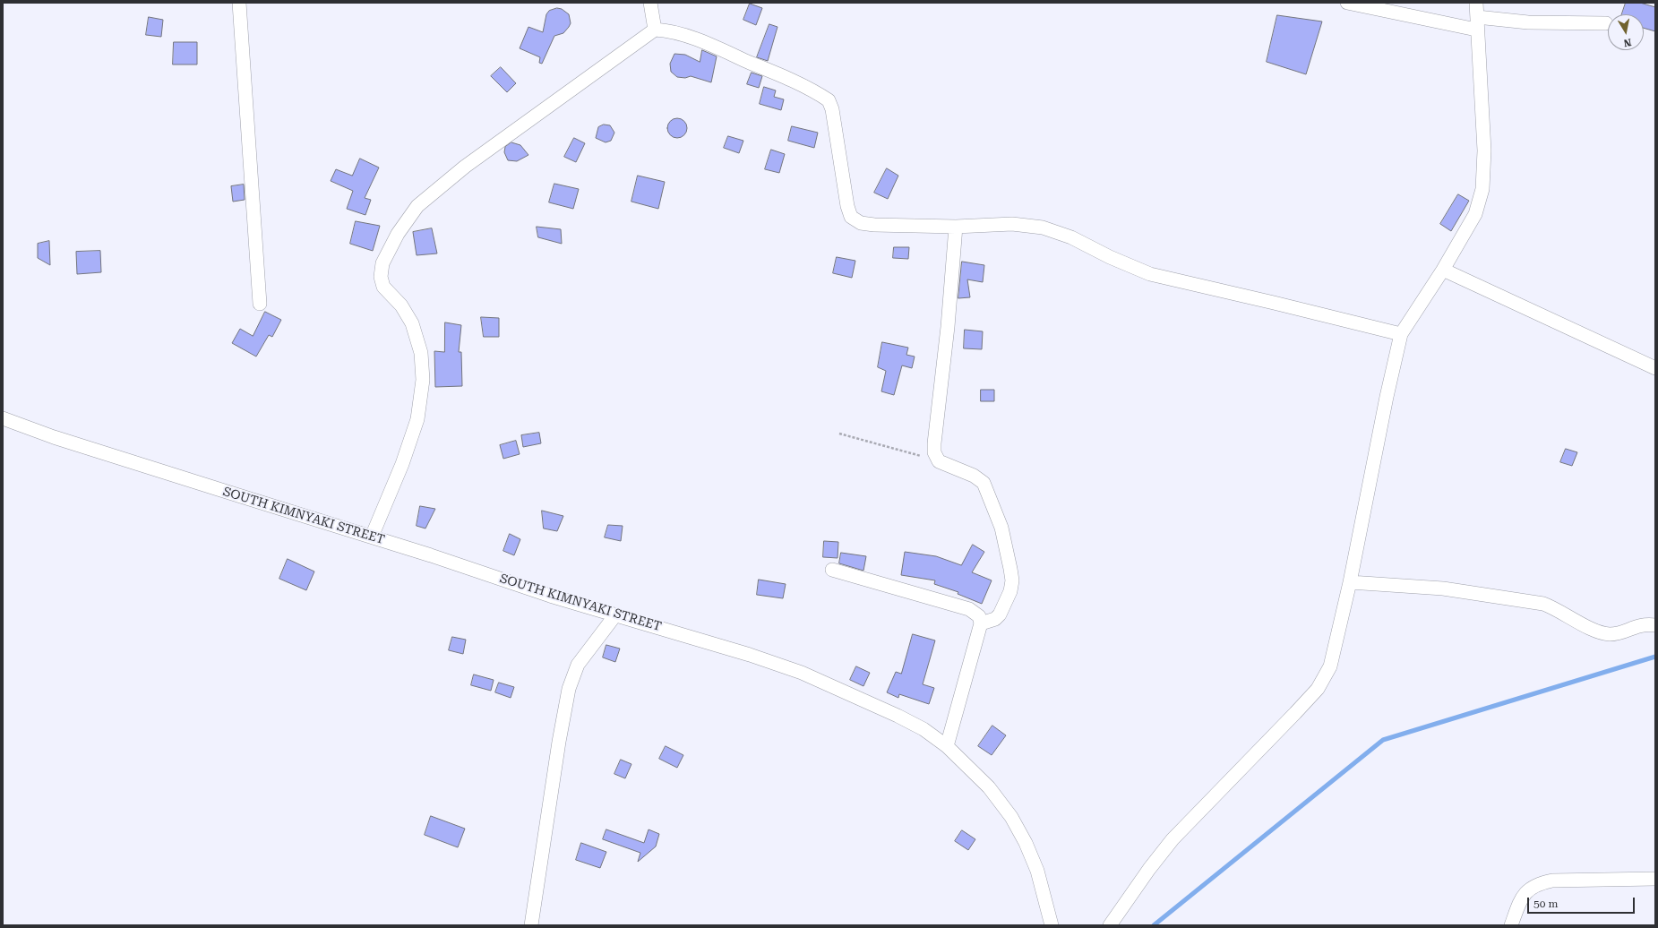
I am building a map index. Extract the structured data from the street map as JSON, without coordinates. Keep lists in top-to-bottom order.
{
  "streets": {
    "street": ["SOUTH KIMNYAKI STREET"]
  },
  "scale_bar": "50 m",
  "north": "bottom"
}
